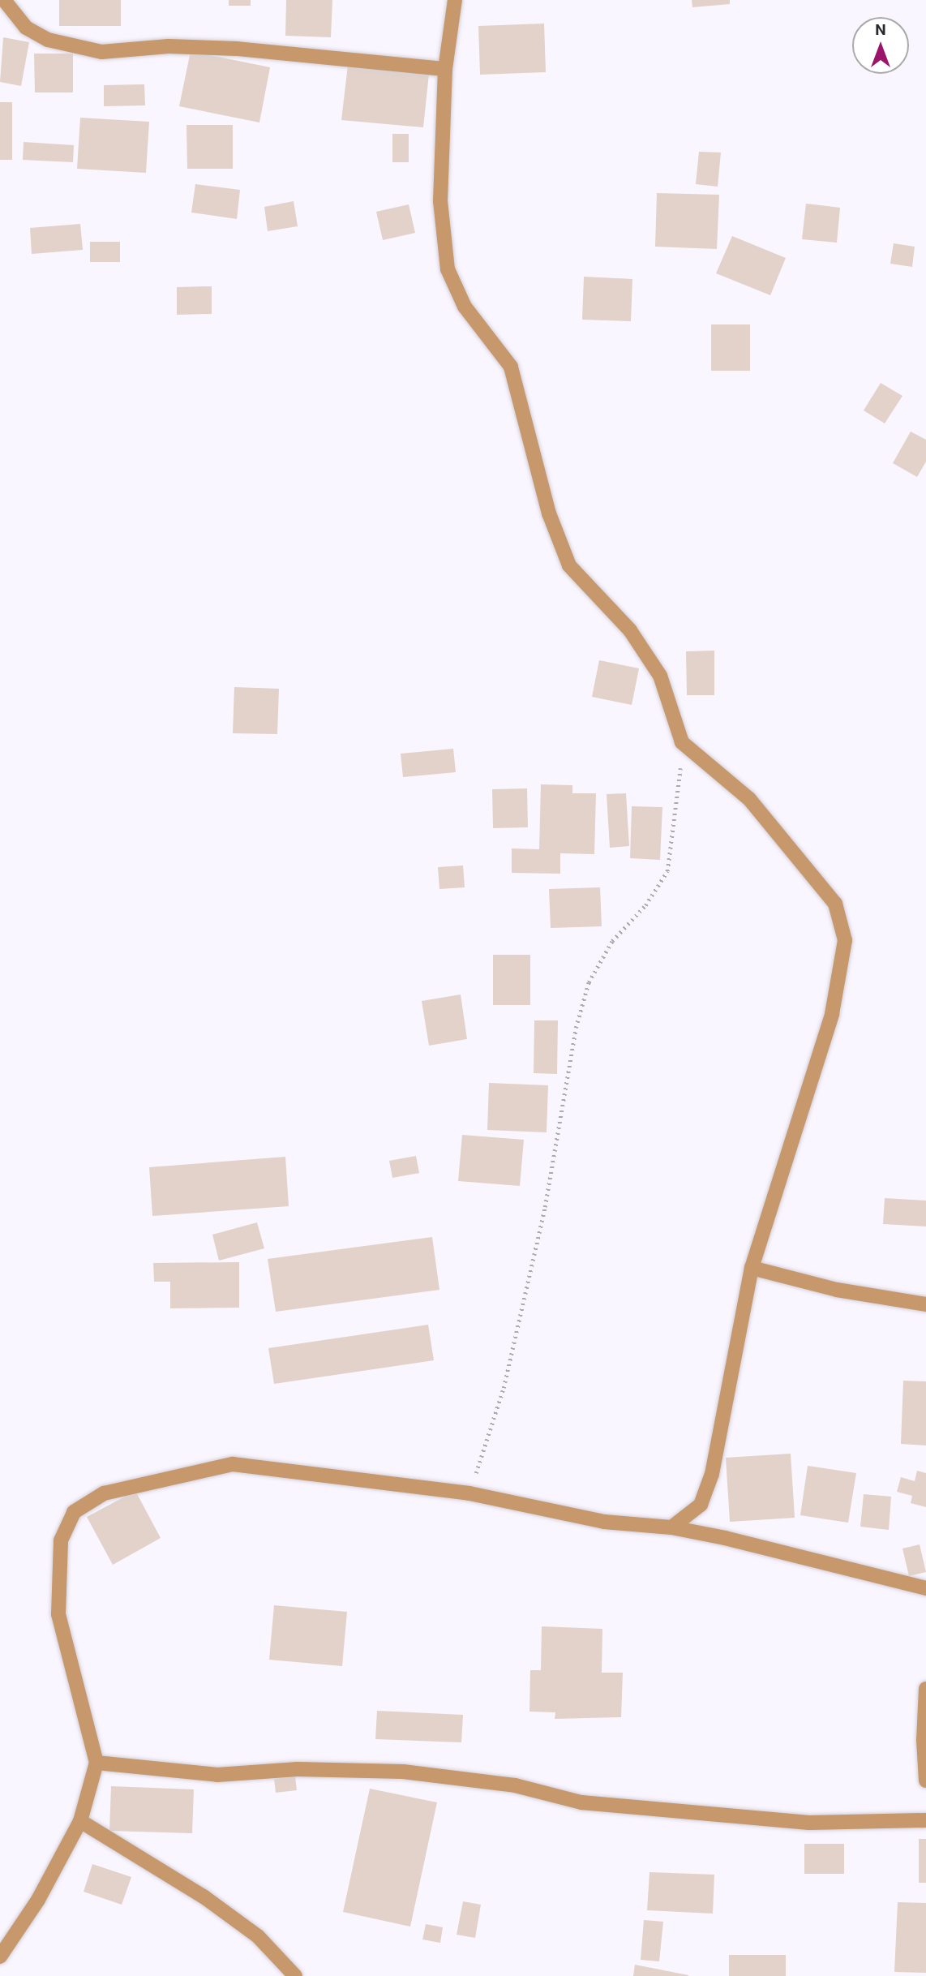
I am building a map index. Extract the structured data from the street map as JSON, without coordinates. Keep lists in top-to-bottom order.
{
  "north": "top"
}
